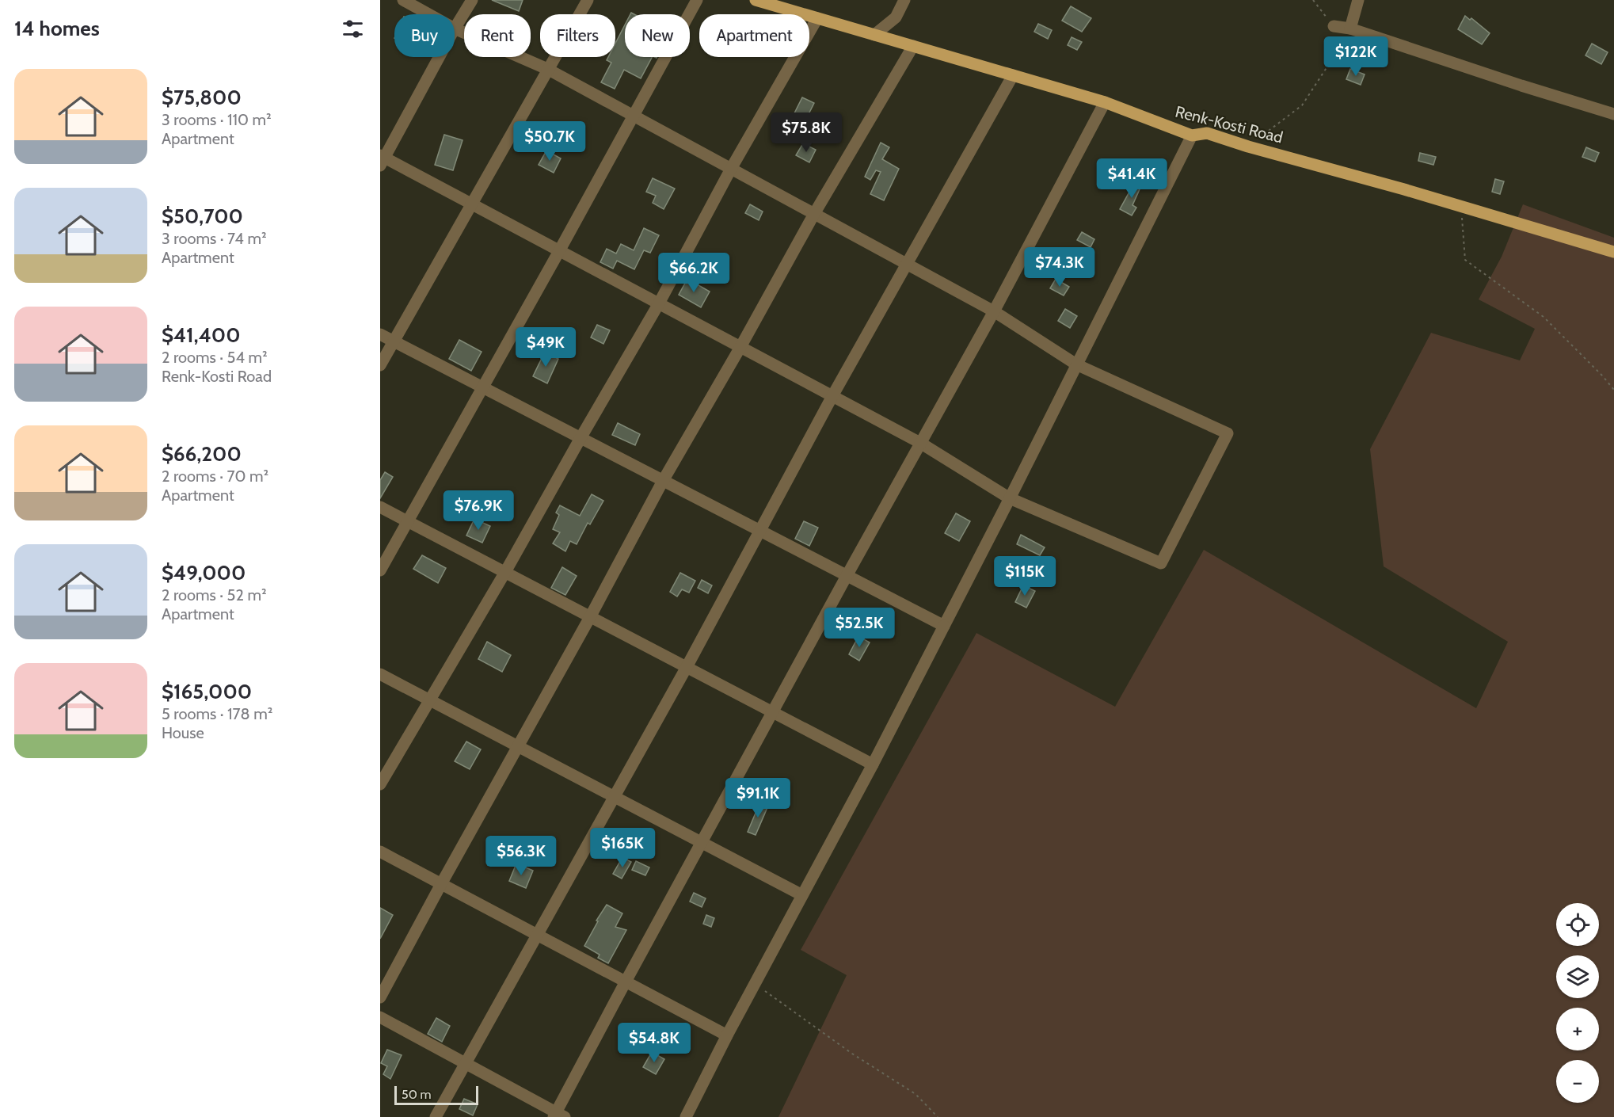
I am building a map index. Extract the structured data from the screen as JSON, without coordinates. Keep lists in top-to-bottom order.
{
  "streets": {
    "main road": ["Renk-Kosti Road"]
  },
  "scale_bar": "50 m",
  "page": {
    "heading": "14 homes",
    "chip": [
      "Buy",
      "Rent",
      "Filters",
      "New",
      "Apartment"
    ],
    "price": [
      "$122K",
      "$75.8K",
      "$50.7K",
      "$41.4K",
      "$74.3K",
      "$66.2K",
      "$49K",
      "$76.9K",
      "$115K",
      "$52.5K",
      "$91.1K",
      "$165K",
      "$56.3K",
      "$54.8K"
    ],
    "list": [
      {
        "name": "$75,800",
        "note": "3 rooms · 110 m² · Apartment"
      },
      {
        "name": "$50,700",
        "note": "3 rooms · 74 m² · Apartment"
      },
      {
        "name": "$41,400",
        "note": "2 rooms · 54 m² · Renk-Kosti Road"
      },
      {
        "name": "$66,200",
        "note": "2 rooms · 70 m² · Apartment"
      },
      {
        "name": "$49,000",
        "note": "2 rooms · 52 m² · Apartment"
      },
      {
        "name": "$165,000",
        "note": "5 rooms · 178 m² · House"
      }
    ],
    "map_buttons": ["+", "−"],
    "scale": "50 m"
  }
}
